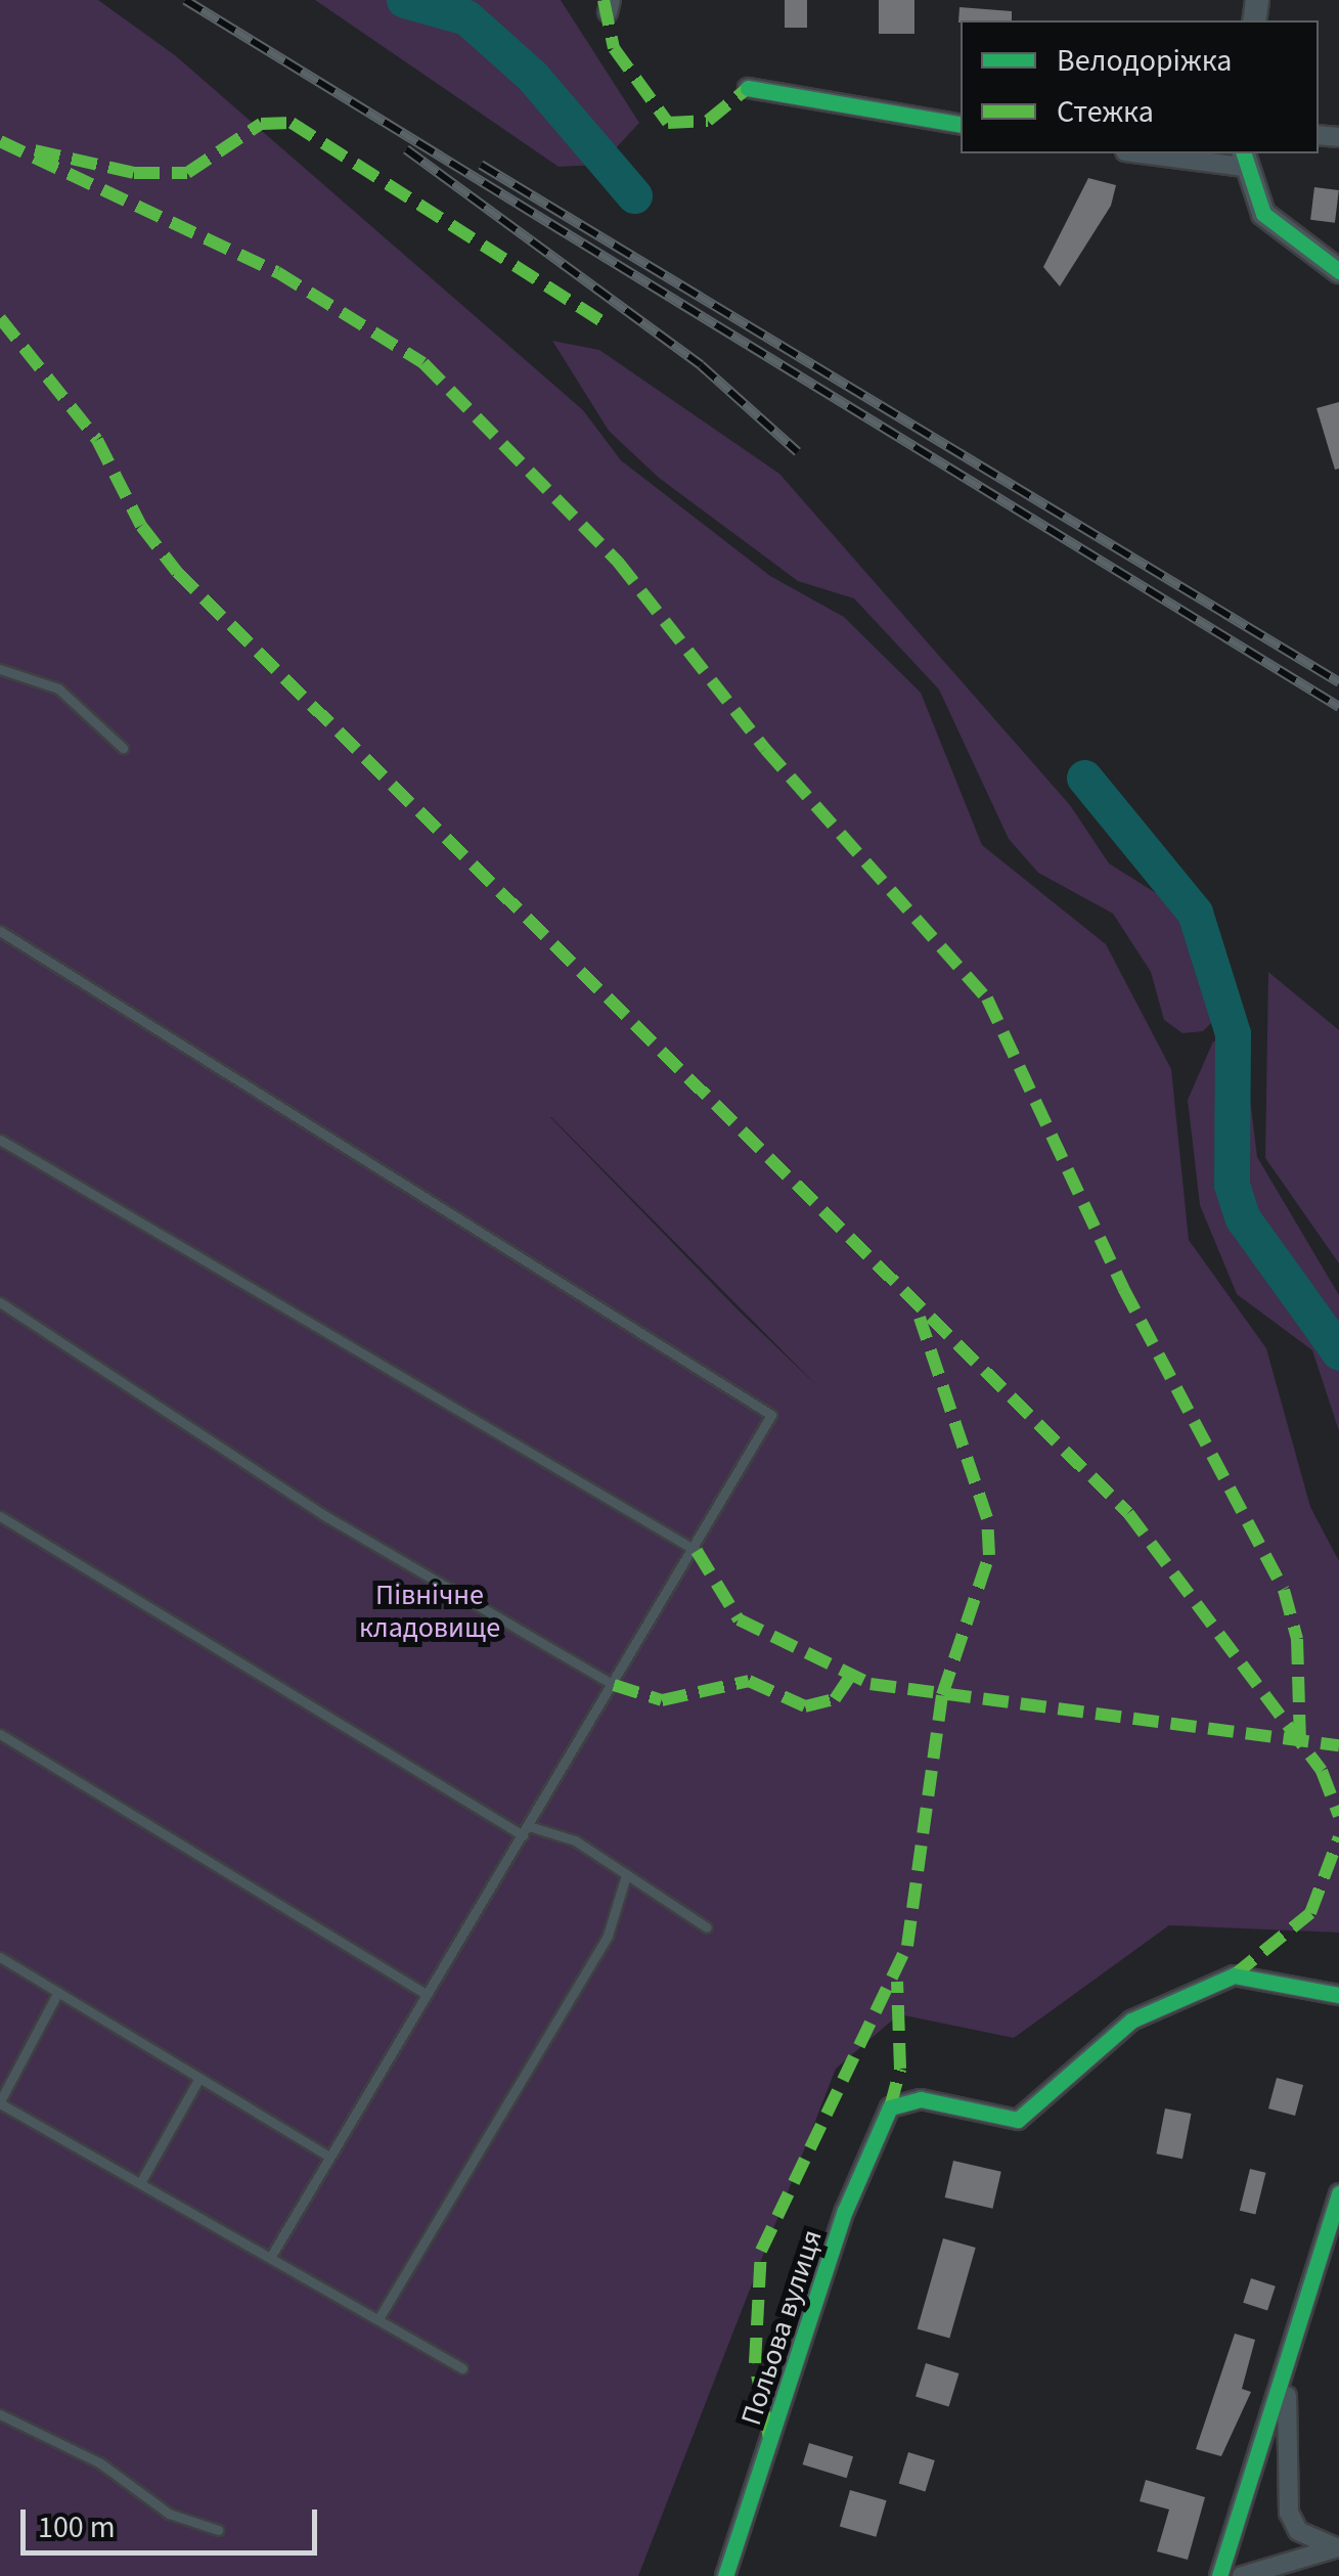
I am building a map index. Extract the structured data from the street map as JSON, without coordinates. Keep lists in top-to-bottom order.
{
  "streets": {
    "street": ["Польова вулиця"]
  },
  "parks": ["Північне кладовище"],
  "legend": ["Велодоріжка", "Стежка"],
  "scale_bar": "100 m"
}
